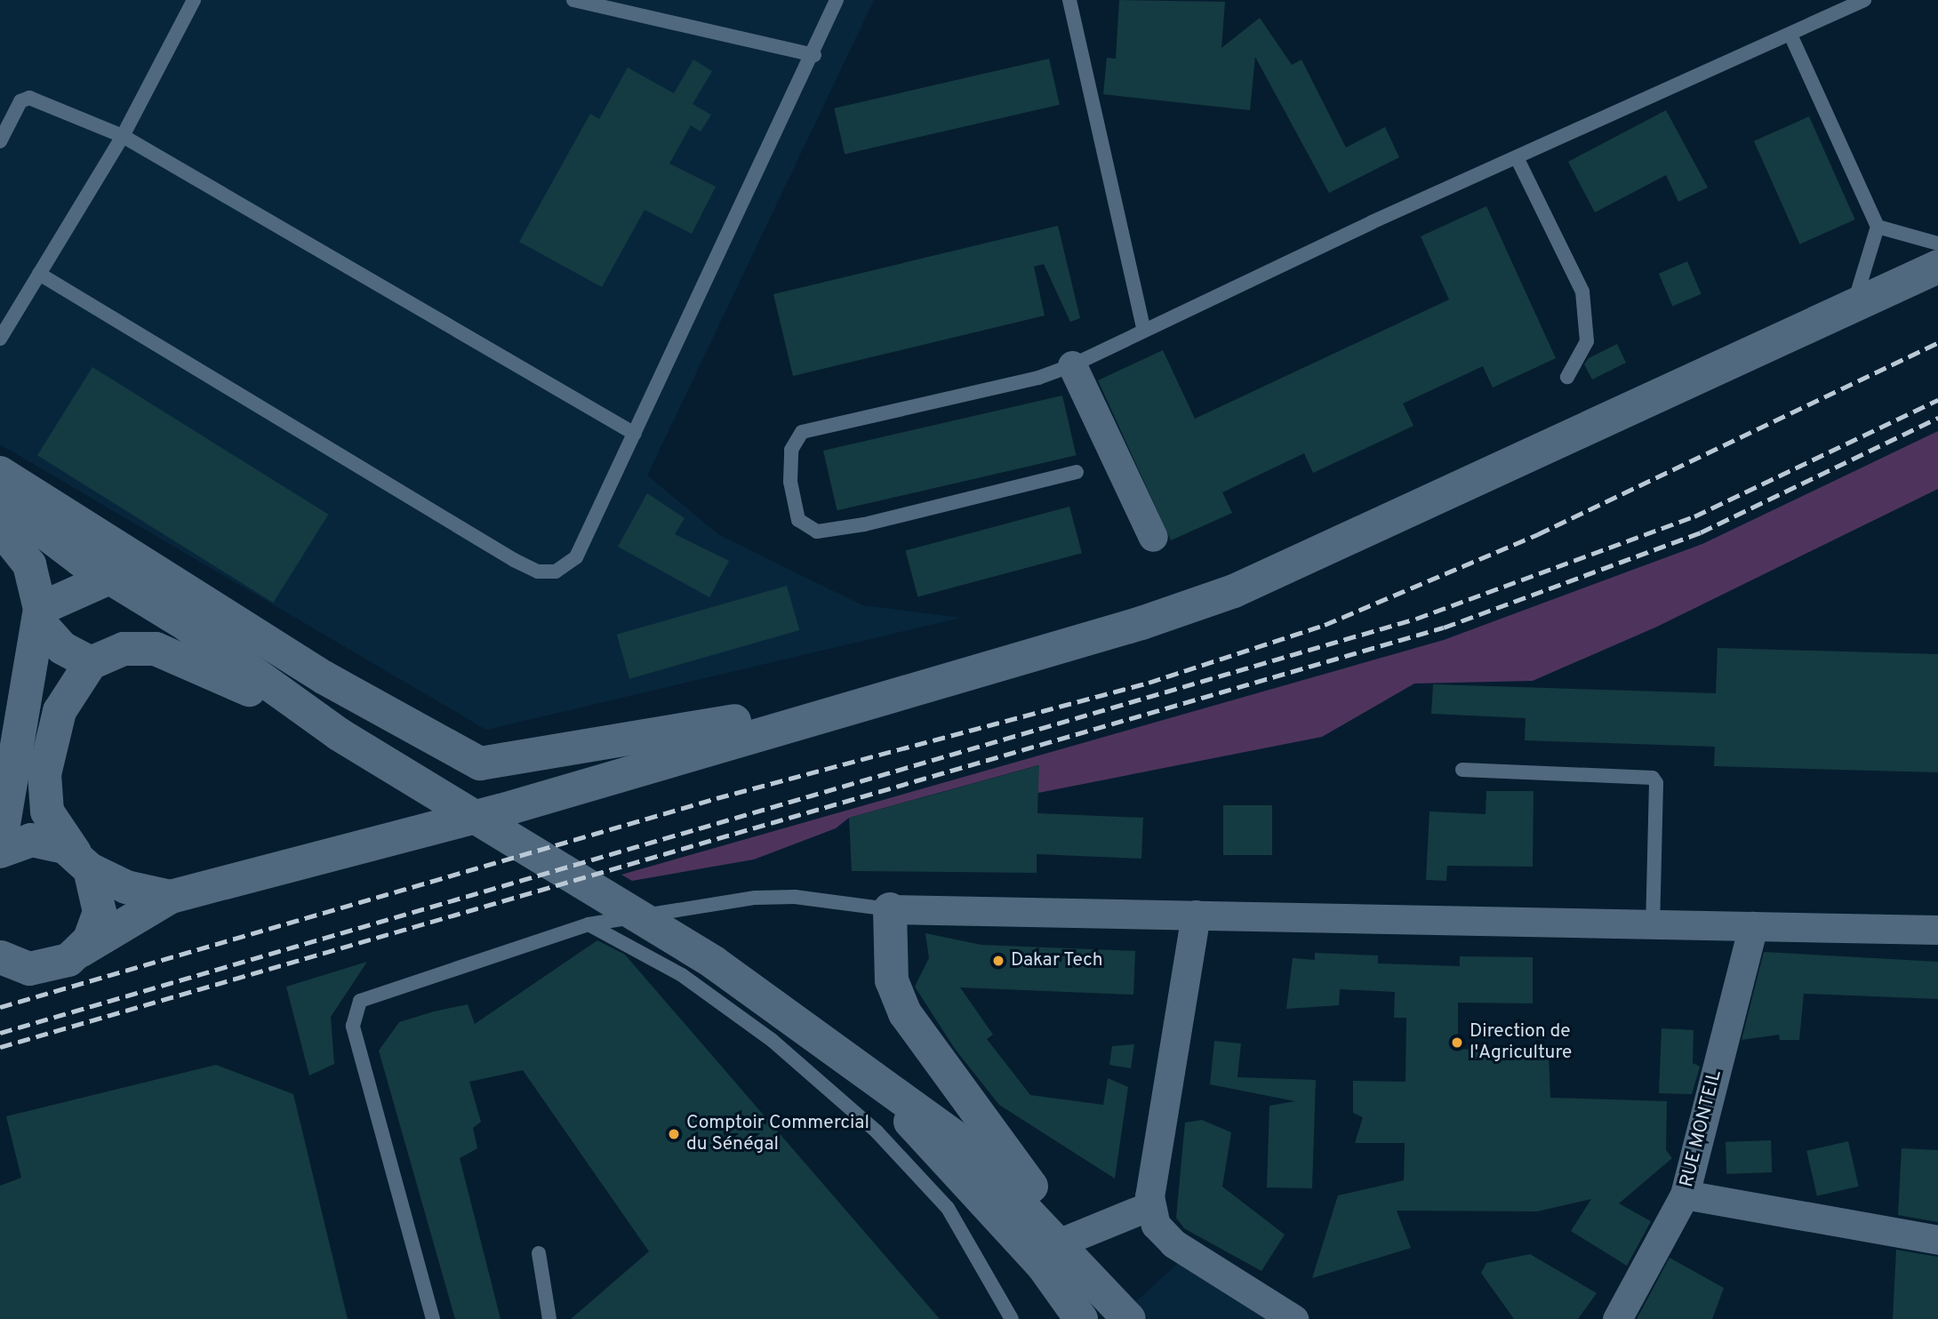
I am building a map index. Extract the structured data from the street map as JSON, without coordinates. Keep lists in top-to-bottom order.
{
  "streets": {
    "street": ["RUE MONTEIL"]
  },
  "places": ["Dakar Tech", "Direction de l'Agriculture", "Comptoir Commercial du Sénégal"]
}
